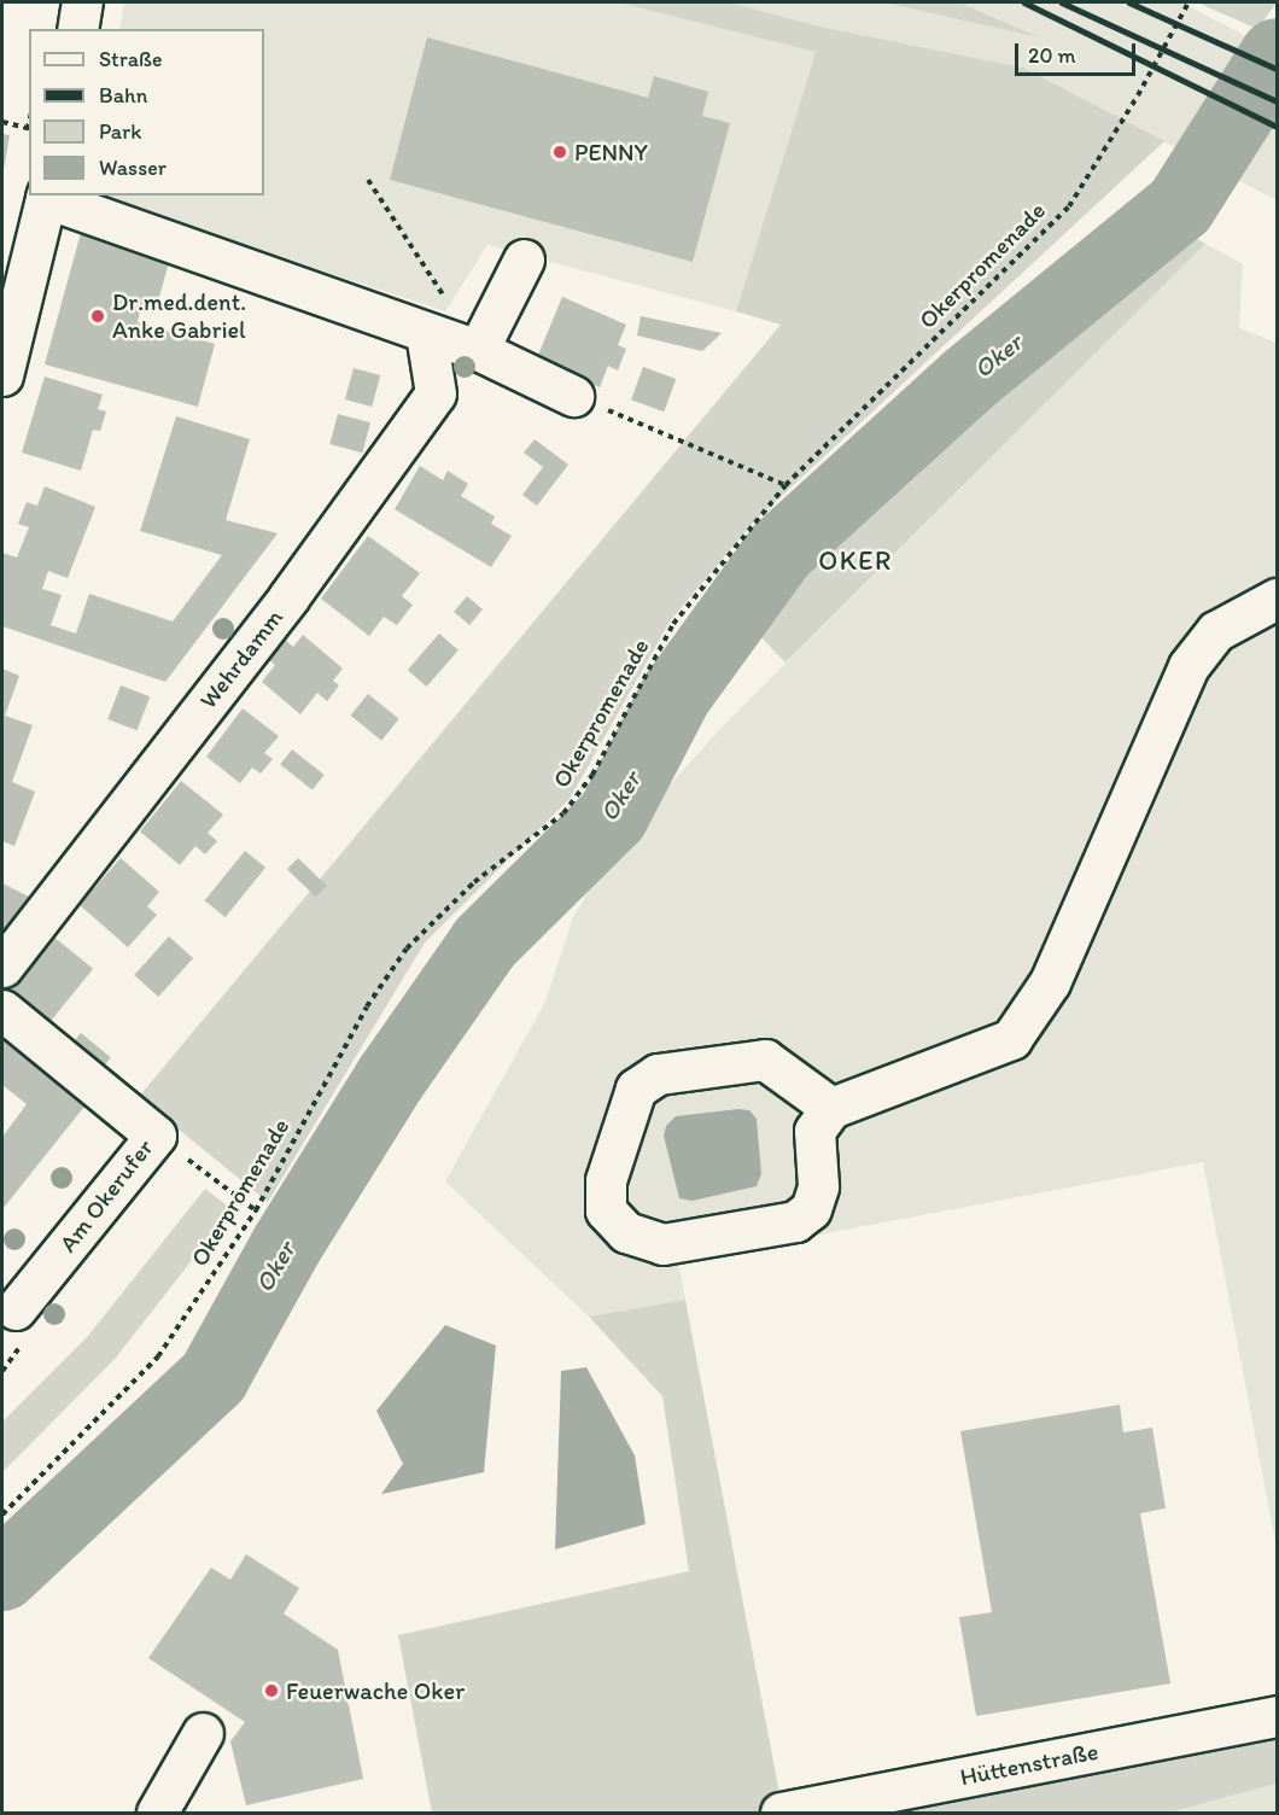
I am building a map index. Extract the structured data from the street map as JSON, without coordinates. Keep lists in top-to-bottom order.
{
  "streets": {
    "street": ["Wehrdamm", "Am Okerufer", "Hüttenstraße"],
    "path": ["Okerpromenade"]
  },
  "districts": ["OKER"],
  "water": ["Oker"],
  "places": ["PENNY", "Dr.med.dent. Anke Gabriel", "Feuerwache Oker"],
  "legend": [
    "Straße",
    "Bahn",
    "Park",
    "Wasser"
  ],
  "scale_bar": "20 m"
}
